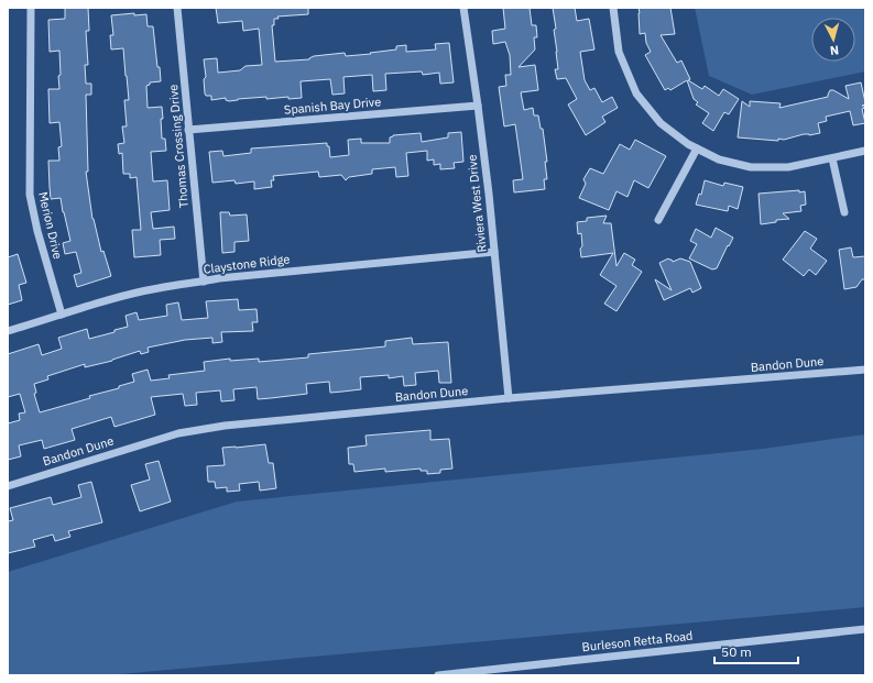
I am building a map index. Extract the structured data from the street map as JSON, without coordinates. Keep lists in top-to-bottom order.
{
  "streets": {
    "street": [
      "Spanish Bay Drive",
      "Thomas Crossing Drive",
      "Riviera West Drive",
      "Merion Drive",
      "Claystone Ridge",
      "Bandon Dune",
      "Burleson Retta Road"
    ]
  },
  "crossings": [
    ["Spanish Bay Drive", "Thomas Crossing Drive"],
    ["Spanish Bay Drive", "Riviera West Drive"],
    ["Thomas Crossing Drive", "Claystone Ridge"],
    ["Riviera West Drive", "Claystone Ridge"],
    ["Riviera West Drive", "Bandon Dune"],
    ["Merion Drive", "Claystone Ridge"]
  ],
  "scale_bar": "50 m",
  "north": "bottom"
}
